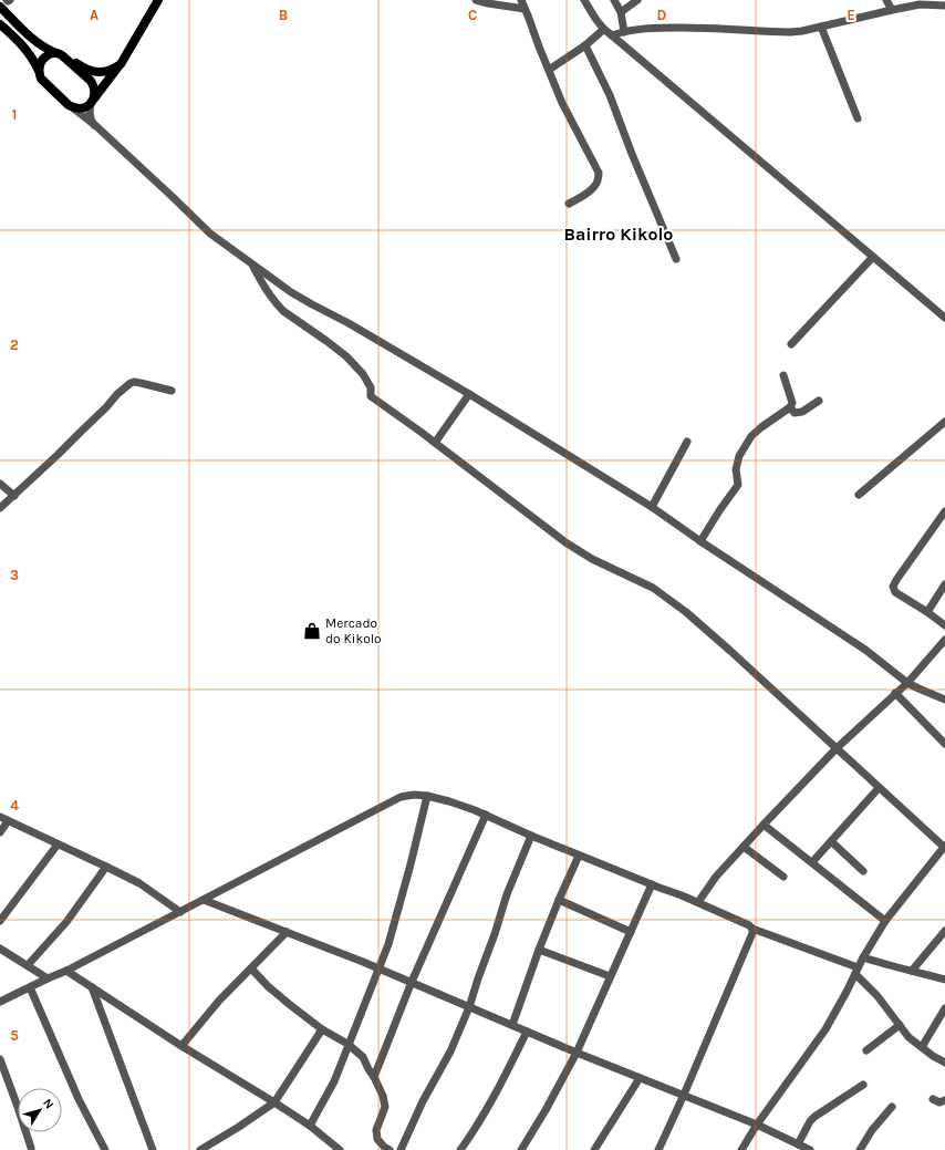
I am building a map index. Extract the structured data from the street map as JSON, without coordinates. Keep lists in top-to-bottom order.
{
  "districts": ["Bairro Kikolo"],
  "places": {
    "shop": ["Mercado do Kikolo"]
  },
  "north": "top right",
  "grid": {
    "columns": [
      "A",
      "B",
      "C",
      "D",
      "E"
    ],
    "rows": [
      "1",
      "2",
      "3",
      "4",
      "5"
    ]
  }
}
